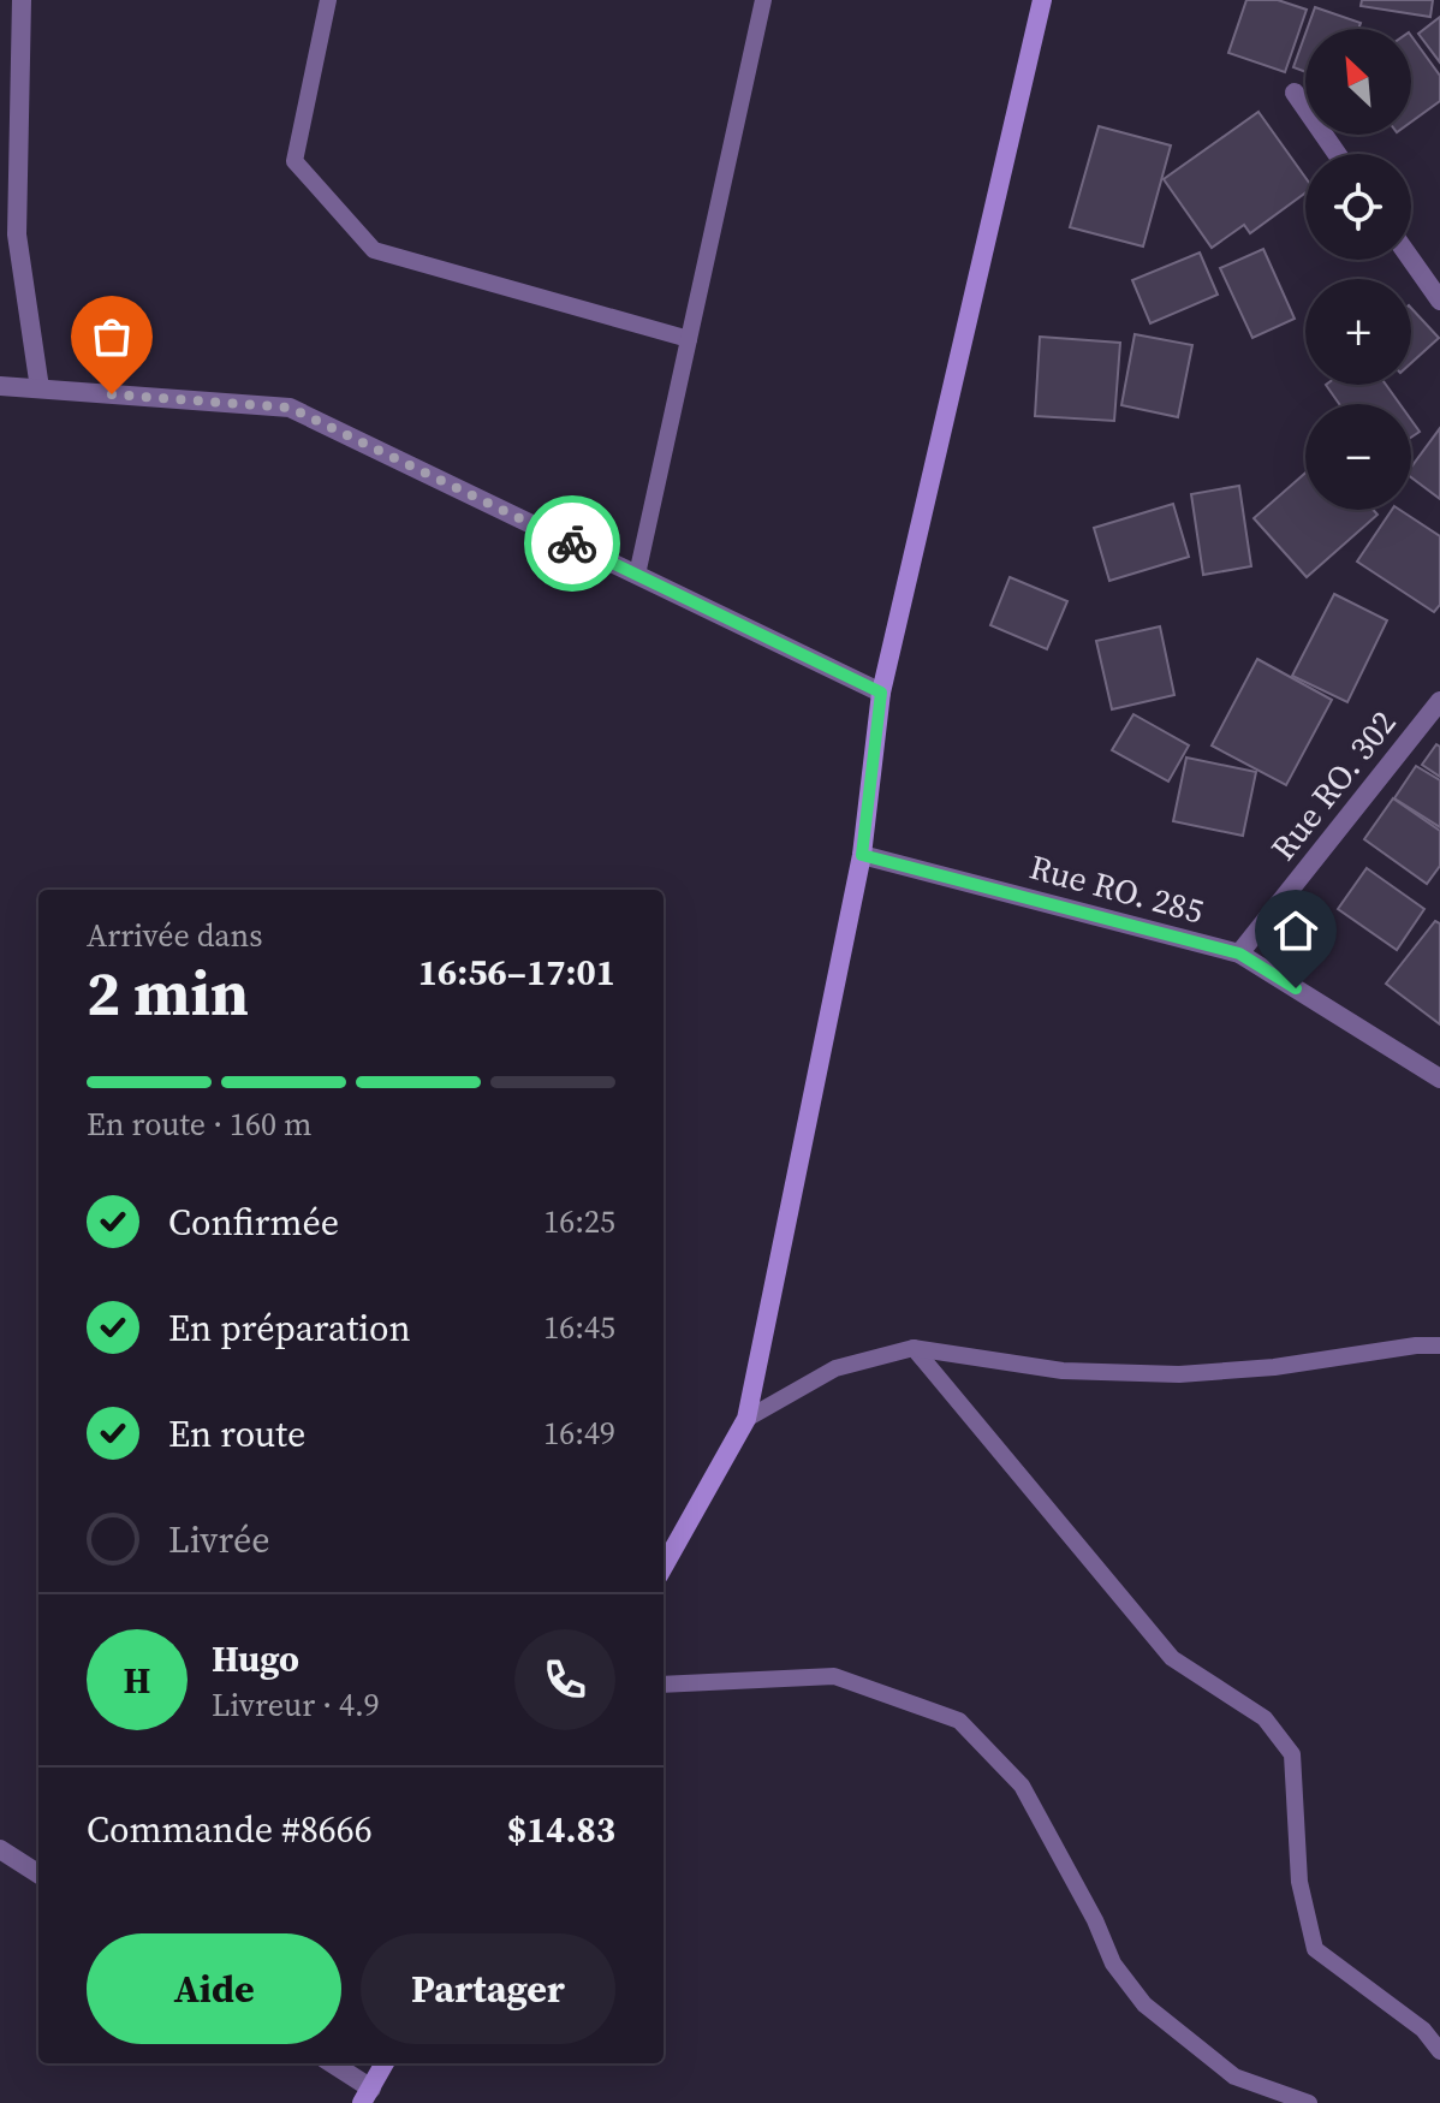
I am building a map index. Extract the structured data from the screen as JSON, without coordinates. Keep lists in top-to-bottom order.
{
  "streets": {
    "street": ["Rue RO. 302", "Rue RO. 285"]
  },
  "crossings": [
    ["Rue RO. 302", "Rue RO. 285"]
  ],
  "north": "top left",
  "page": {
    "map_buttons": ["+", "−"],
    "heading": ["2 min", "Arrivée dans", "16:56–17:01"],
    "panel": [
      "Hugo",
      "Livreur · 4.9",
      "Commande #8666",
      "$14.83"
    ],
    "bar": "En route · 160 m",
    "list": [
      ["Confirmée", "16:25"],
      ["En préparation", "16:45"],
      ["En route", "16:49"],
      "Livrée"
    ],
    "round": "H",
    "buttons": ["Aide", "Partager"]
  }
}
